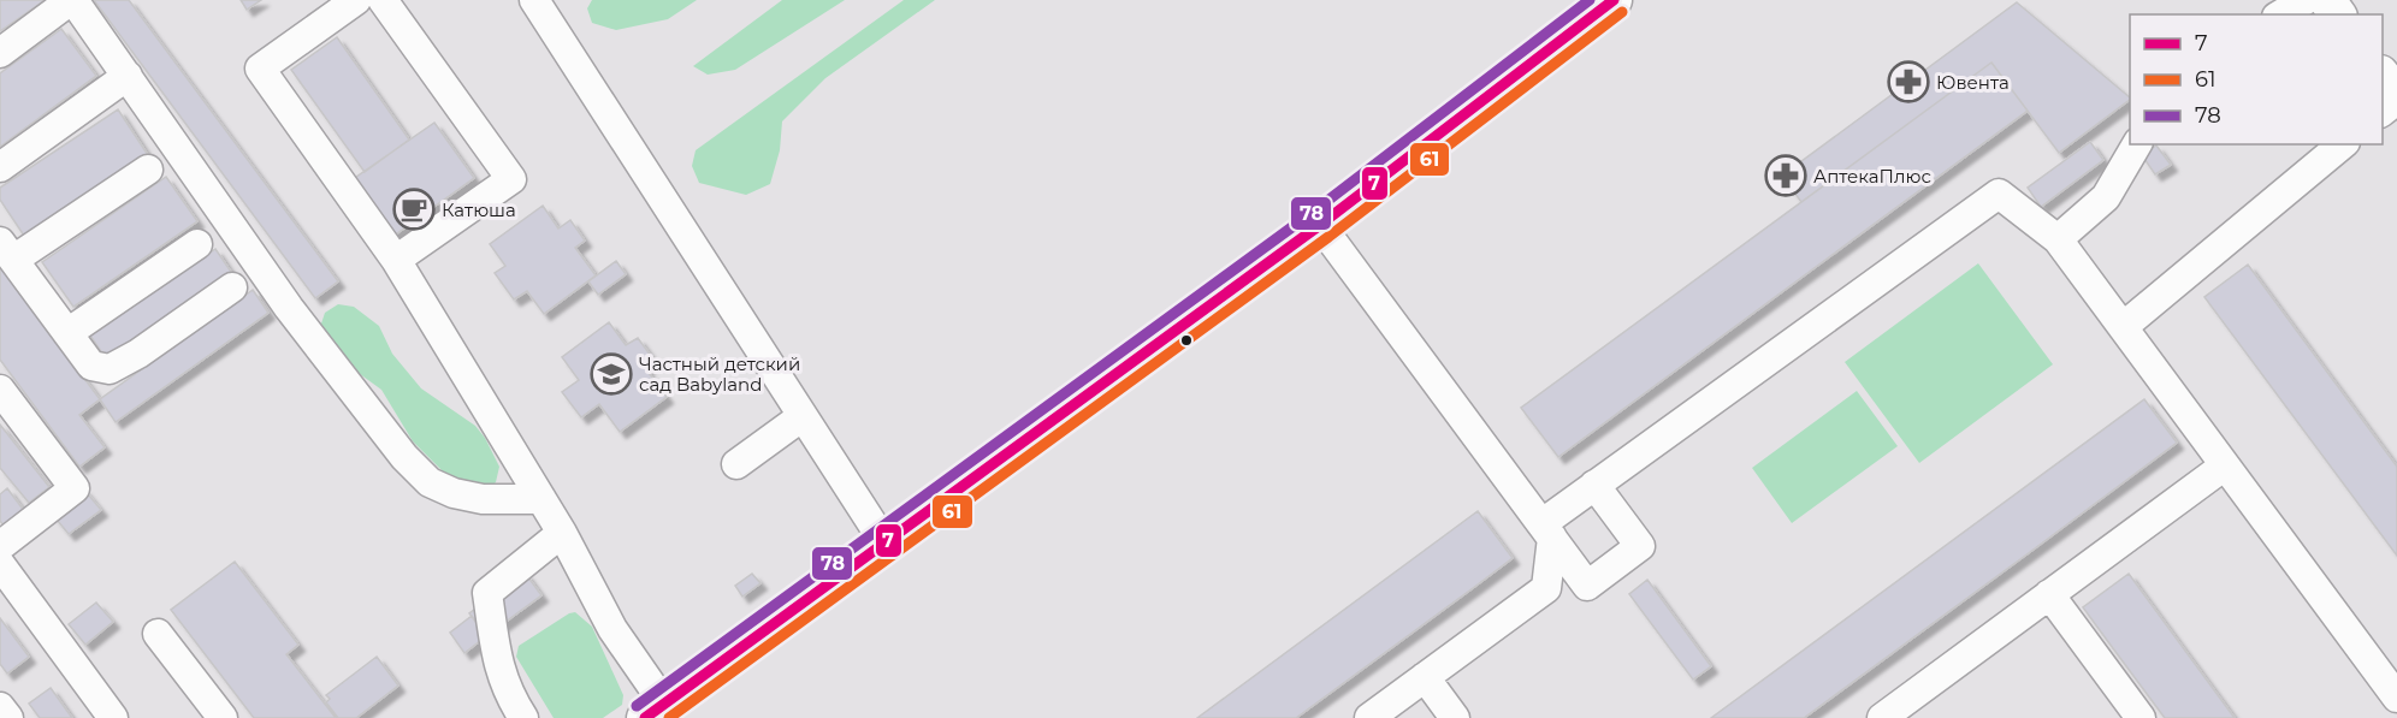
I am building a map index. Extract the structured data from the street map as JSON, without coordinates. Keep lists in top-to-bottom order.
{
  "places": {
    "pharmacy": ["Ювента", "АптекаПлюс"],
    "cafe": ["Катюша"],
    "school or university": ["Частный детский сад Babyland"]
  },
  "lines": ["transit line 7", "transit line 78", "transit line 61"],
  "legend": ["7", "61", "78"]
}
